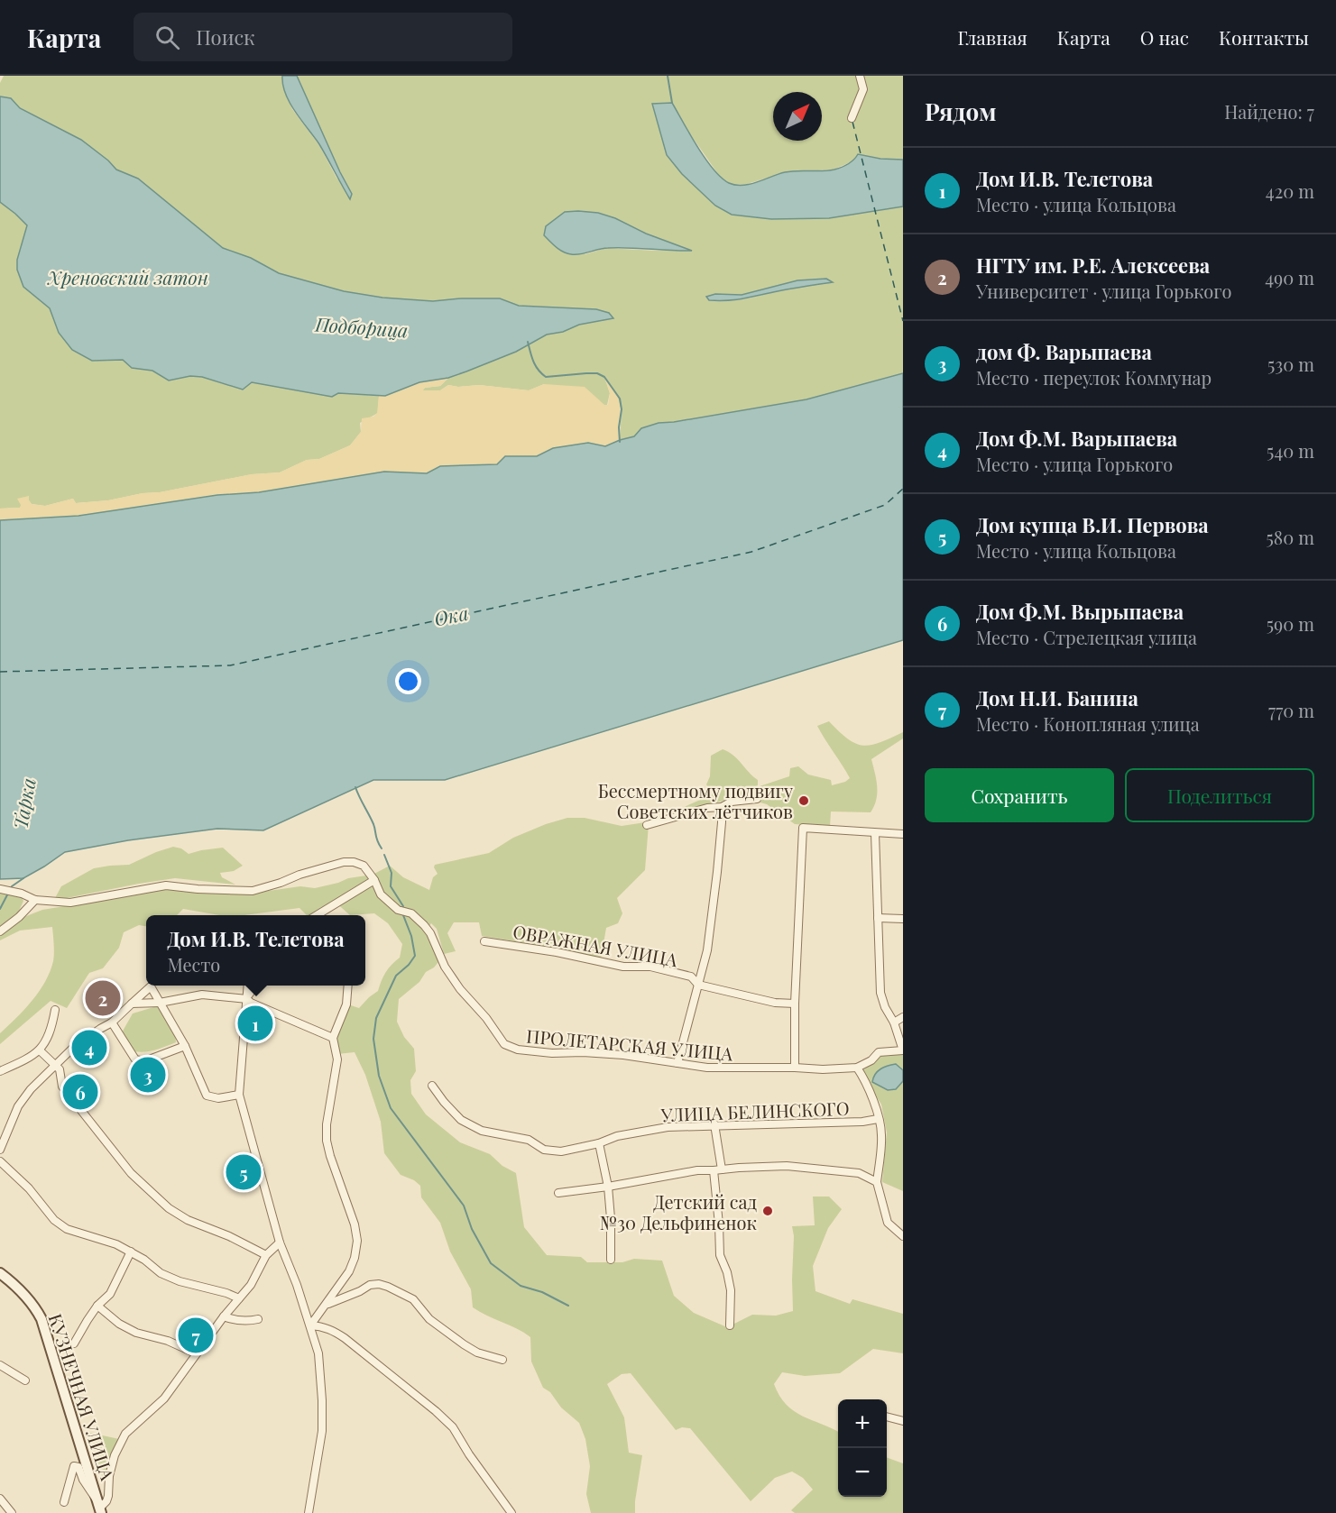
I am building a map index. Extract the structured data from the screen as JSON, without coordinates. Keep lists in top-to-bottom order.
{
  "streets": {
    "main road": ["КУЗНЕЧНАЯ УЛИЦА"],
    "street": ["ОВРАЖНАЯ УЛИЦА", "ПРОЛЕТАРСКАЯ УЛИЦА", "УЛИЦА БЕЛИНСКОГО"]
  },
  "water": [
    "Хреновский затон",
    "Подборица",
    "Ока",
    "Тарка"
  ],
  "places": ["Бессмертному подвигу Советских лётчиков", "Детский сад №30 Дельфиненок"],
  "north": "top right",
  "page": {
    "header": "Карта",
    "search": "Поиск",
    "nav": [
      "Главная",
      "Карта",
      "О нас",
      "Контакты"
    ],
    "heading": ["Рядом", "Найдено: 7"],
    "list": [
      {
        "mark": "1",
        "name": "Дом И.В. Телетова",
        "note": "Место · улица Кольцова",
        "value": "420 m"
      },
      {
        "mark": "2",
        "name": "НГТУ им. Р.Е. Алексеева",
        "note": "Университет · улица Горького",
        "value": "490 m"
      },
      {
        "mark": "3",
        "name": "дом Ф. Варыпаева",
        "note": "Место · переулок Коммунар",
        "value": "530 m"
      },
      {
        "mark": "4",
        "name": "Дом Ф.М. Варыпаева",
        "note": "Место · улица Горького",
        "value": "540 m"
      },
      {
        "mark": "5",
        "name": "Дом купца В.И. Первова",
        "note": "Место · улица Кольцова",
        "value": "580 m"
      },
      {
        "mark": "6",
        "name": "Дом Ф.М. Вырыпаева",
        "note": "Место · Стрелецкая улица",
        "value": "590 m"
      },
      {
        "mark": "7",
        "name": "Дом Н.И. Банина",
        "note": "Место · Конопляная улица",
        "value": "770 m"
      }
    ],
    "buttons": ["Сохранить", "Поделиться"],
    "popup": ["Дом И.В. Телетова", "Место"],
    "pins": [
      "2",
      "1",
      "4",
      "3",
      "6",
      "5",
      "7"
    ],
    "map_buttons": ["+", "−"]
  }
}
